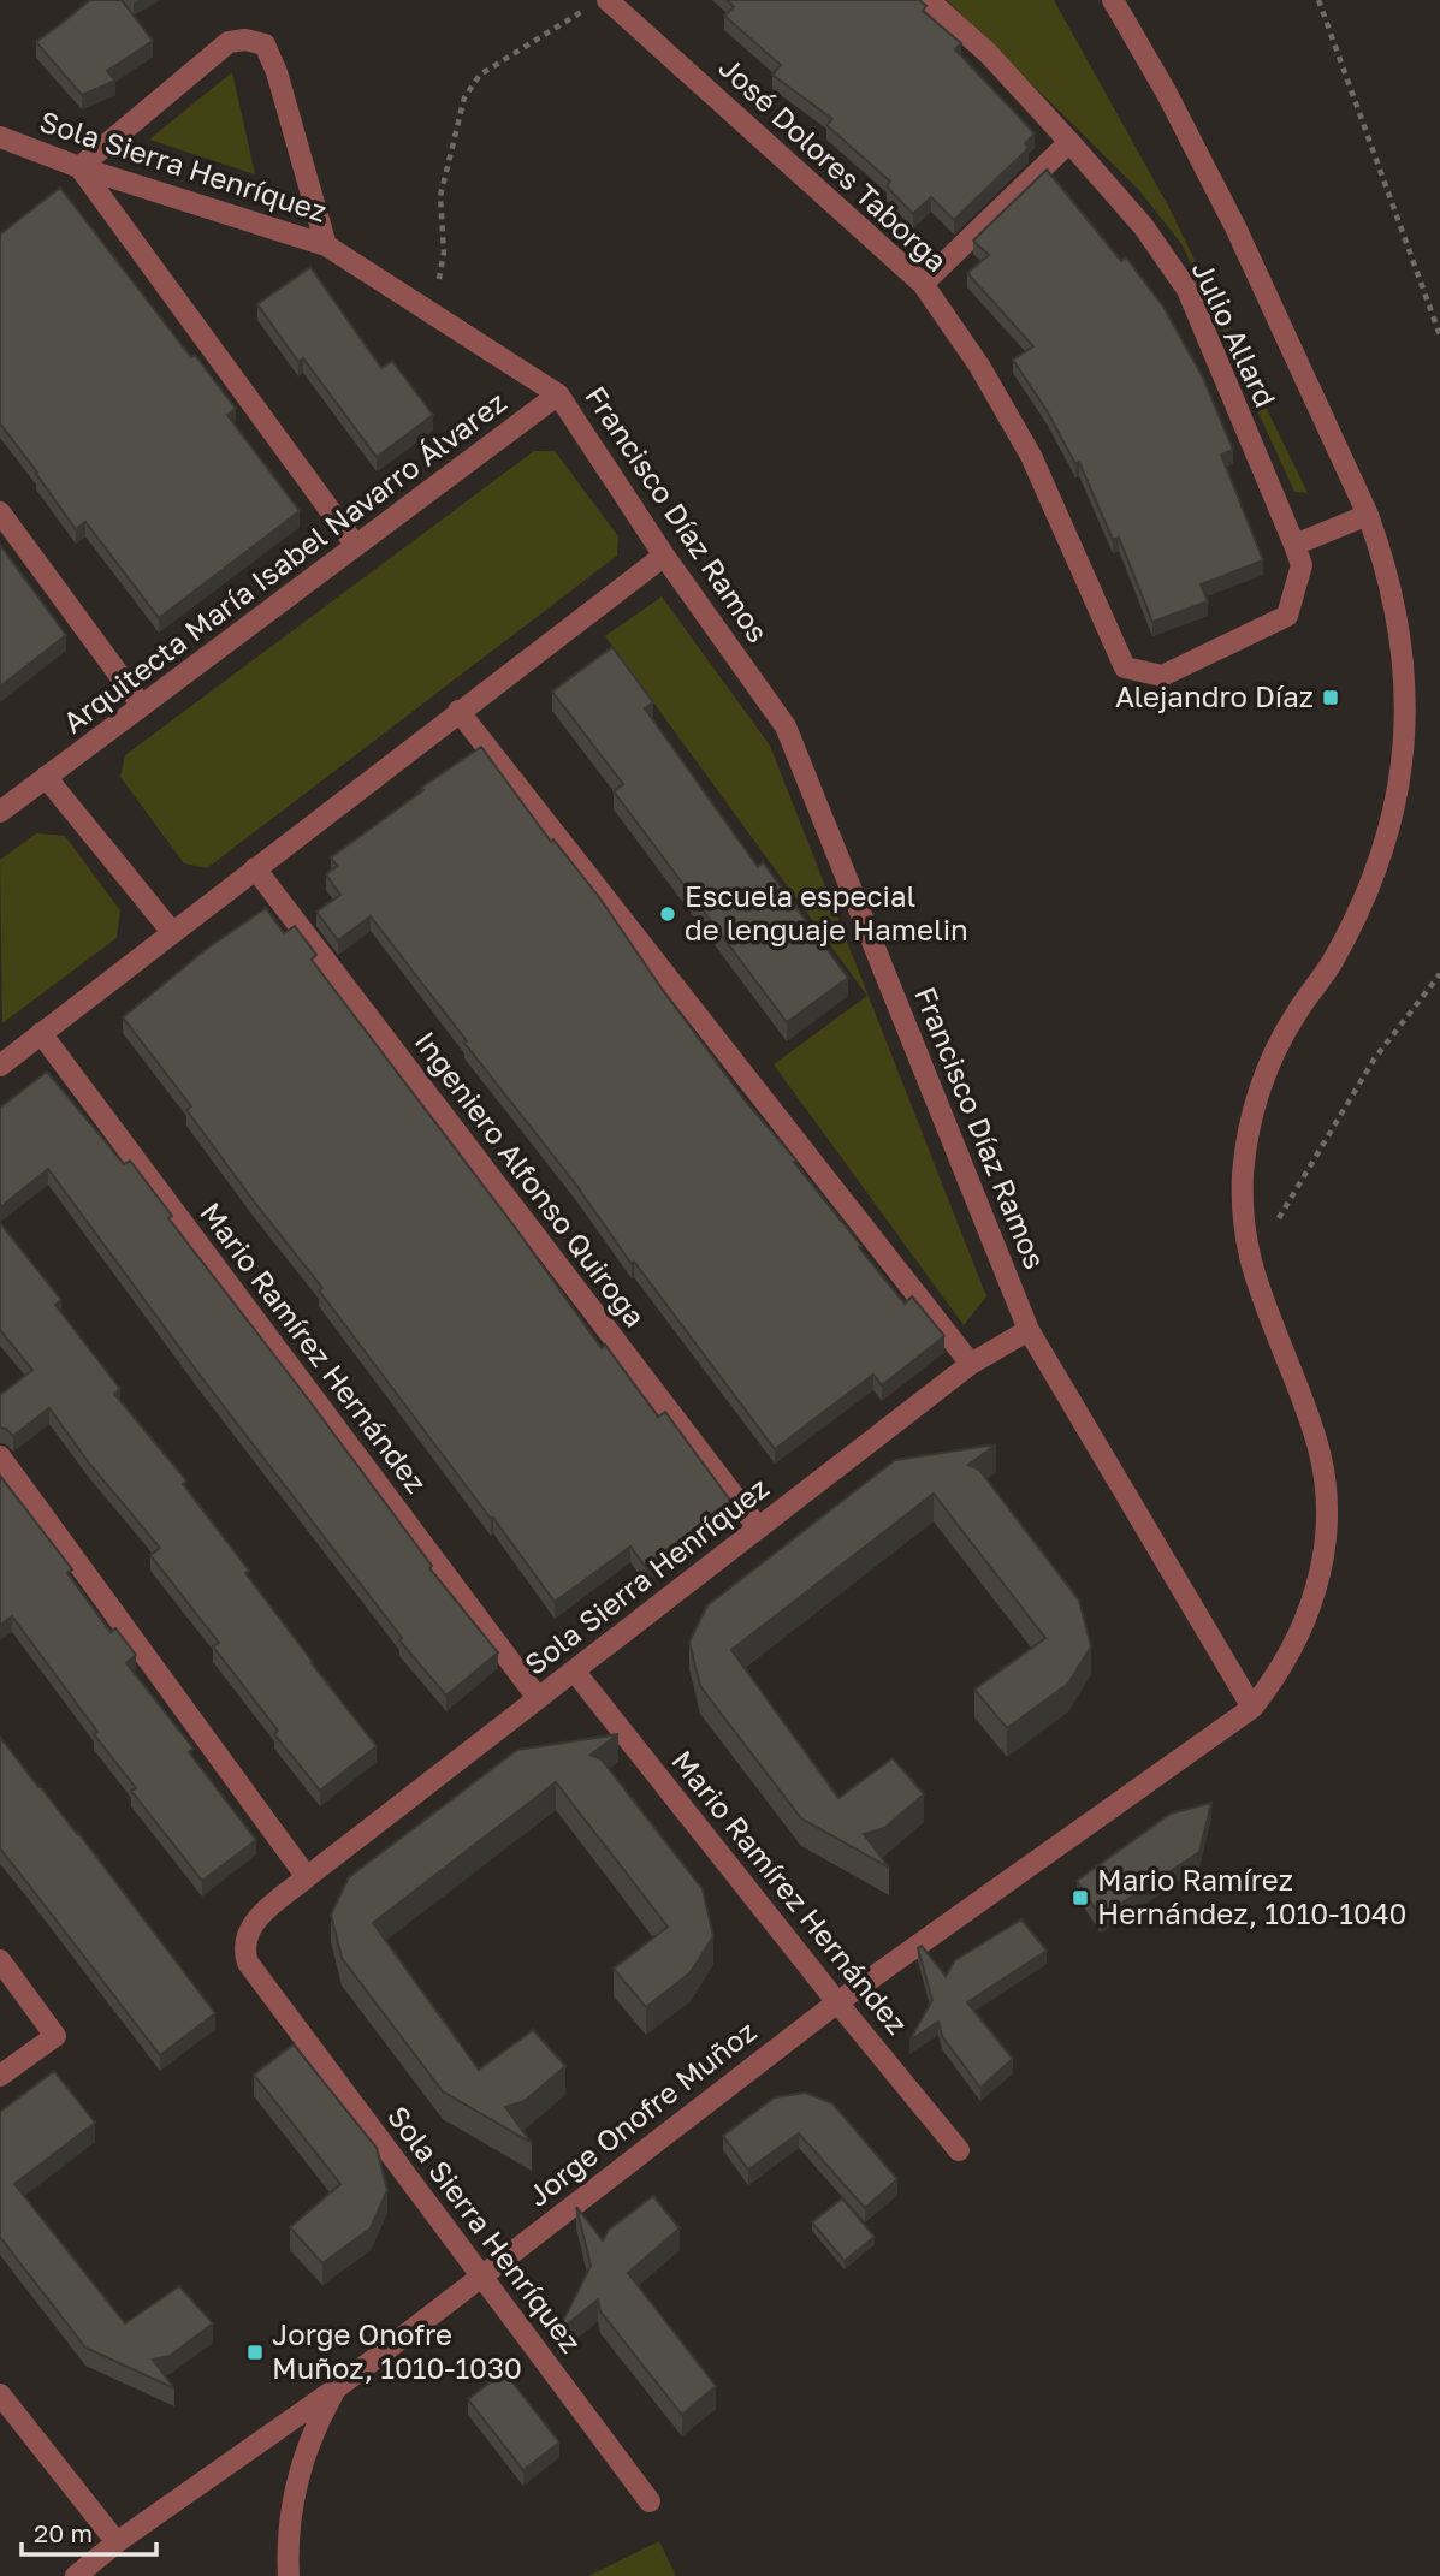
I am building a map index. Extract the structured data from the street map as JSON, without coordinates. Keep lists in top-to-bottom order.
{
  "streets": {
    "street": [
      "José Dolores Taborga",
      "Sola Sierra Henríquez",
      "Julio Allard",
      "Francisco Díaz Ramos",
      "Arquitecta María Isabel Navarro Álvarez",
      "Ingeniero Alfonso Quiroga",
      "Mario Ramírez Hernández",
      "Jorge Onofre Muñoz"
    ]
  },
  "crossings": [
    ["José Dolores Taborga", "Julio Allard"],
    ["Sola Sierra Henríquez", "Francisco Díaz Ramos"],
    ["Sola Sierra Henríquez", "Arquitecta María Isabel Navarro Álvarez"],
    ["Sola Sierra Henríquez", "Ingeniero Alfonso Quiroga"],
    ["Sola Sierra Henríquez", "Mario Ramírez Hernández"],
    ["Sola Sierra Henríquez", "Jorge Onofre Muñoz"],
    ["Francisco Díaz Ramos", "Arquitecta María Isabel Navarro Álvarez"],
    ["Francisco Díaz Ramos", "Jorge Onofre Muñoz"],
    ["Mario Ramírez Hernández", "Jorge Onofre Muñoz"]
  ],
  "places": {
    "transit": ["Alejandro Díaz", "Mario Ramírez Hernández, 1010-1040", "Jorge Onofre Muñoz, 1010-1030"],
    "other": ["Escuela especial de lenguaje Hamelin"]
  },
  "scale_bar": "20 m"
}
